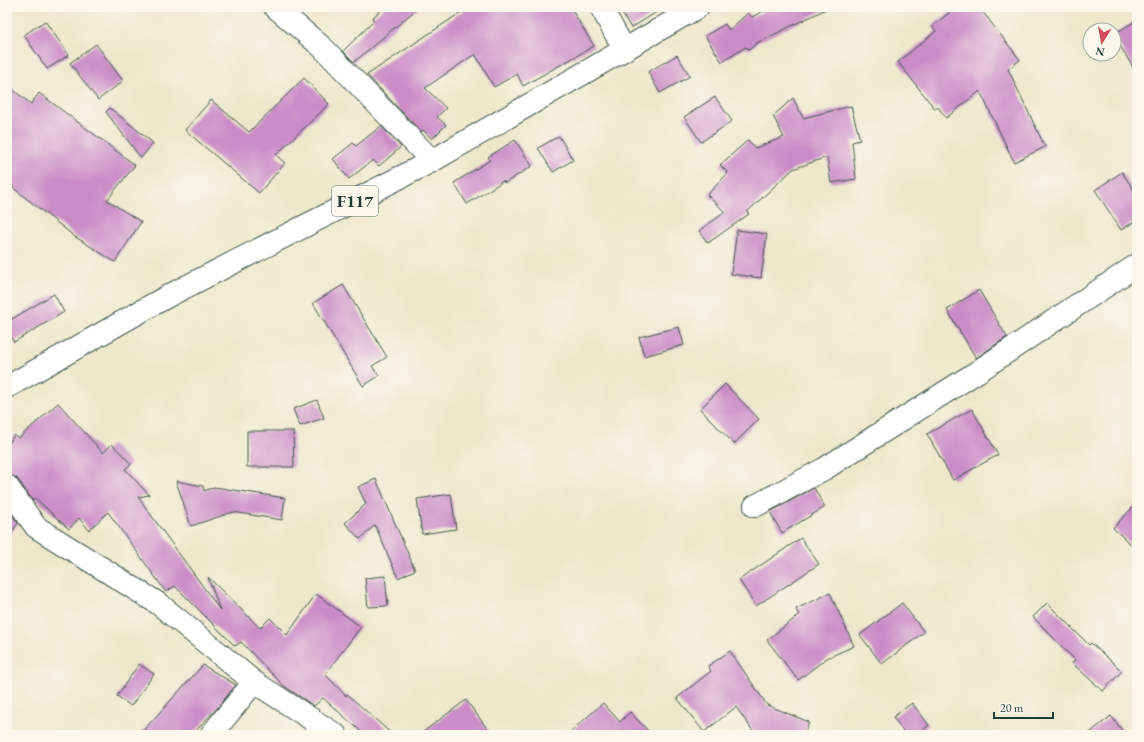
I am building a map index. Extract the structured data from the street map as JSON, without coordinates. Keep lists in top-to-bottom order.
{
  "streets": {
    "street": ["F117"]
  },
  "scale_bar": "20 m",
  "north": "bottom"
}
